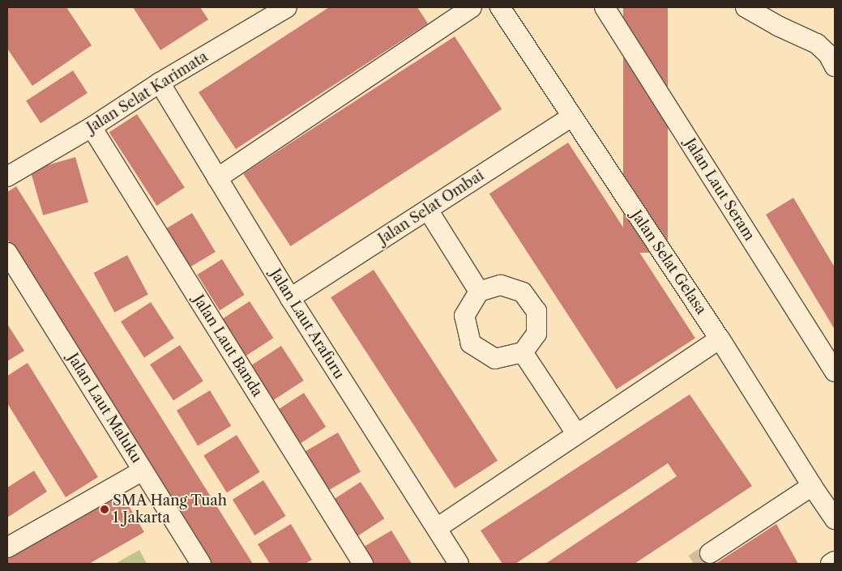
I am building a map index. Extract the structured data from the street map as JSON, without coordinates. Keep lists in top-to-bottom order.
{
  "streets": {
    "lane": [
      "Jalan Selat Karimata",
      "Jalan Laut Seram",
      "Jalan Selat Ombai",
      "Jalan Selat Gelasa",
      "Jalan Laut Arafuru",
      "Jalan Laut Banda",
      "Jalan Laut Maluku"
    ]
  },
  "crossings": [
    ["Jalan Selat Karimata", "Jalan Laut Arafuru"],
    ["Jalan Selat Karimata", "Jalan Laut Banda"],
    ["Jalan Selat Ombai", "Jalan Selat Gelasa"],
    ["Jalan Selat Ombai", "Jalan Laut Arafuru"]
  ],
  "places": ["SMA Hang Tuah 1 Jakarta"]
}
